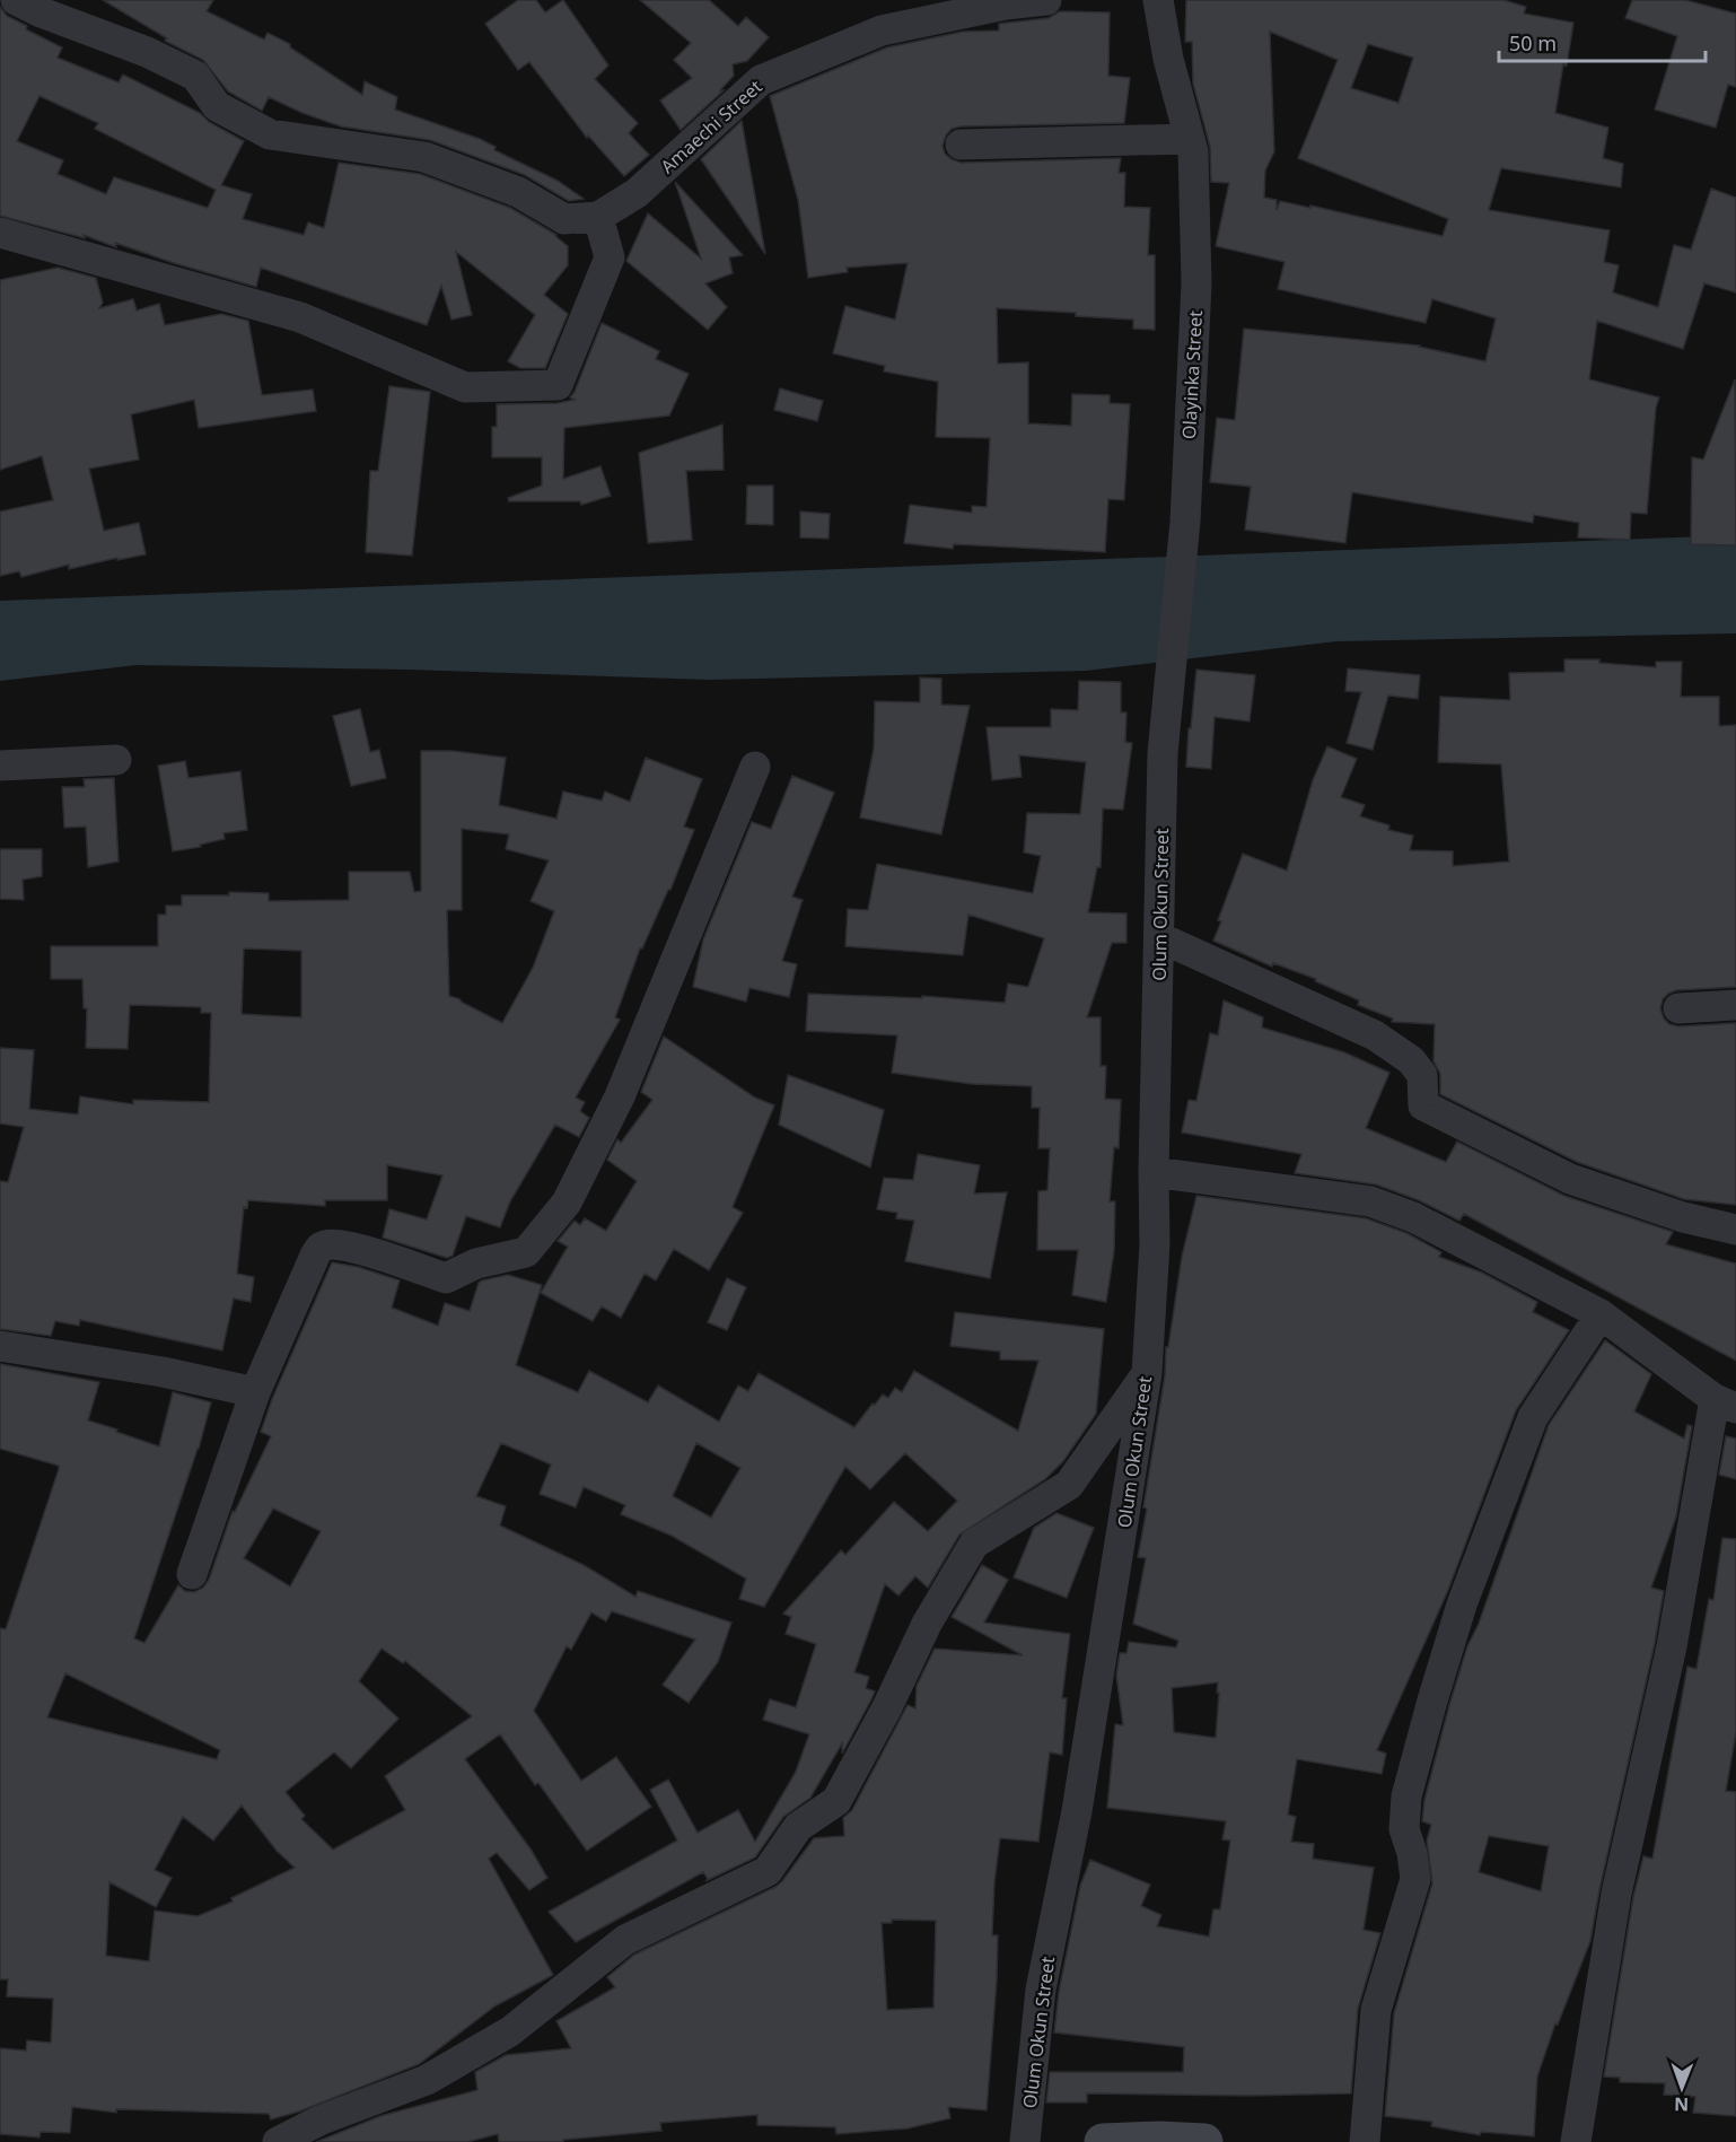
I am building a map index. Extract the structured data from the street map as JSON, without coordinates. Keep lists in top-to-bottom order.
{
  "streets": {
    "street": ["Amaechi Street", "Olayinka Street", "Olum Okun Street"]
  },
  "crossings": [
    ["Olayinka Street", "Olum Okun Street"]
  ],
  "scale_bar": "50 m",
  "north": "bottom"
}
